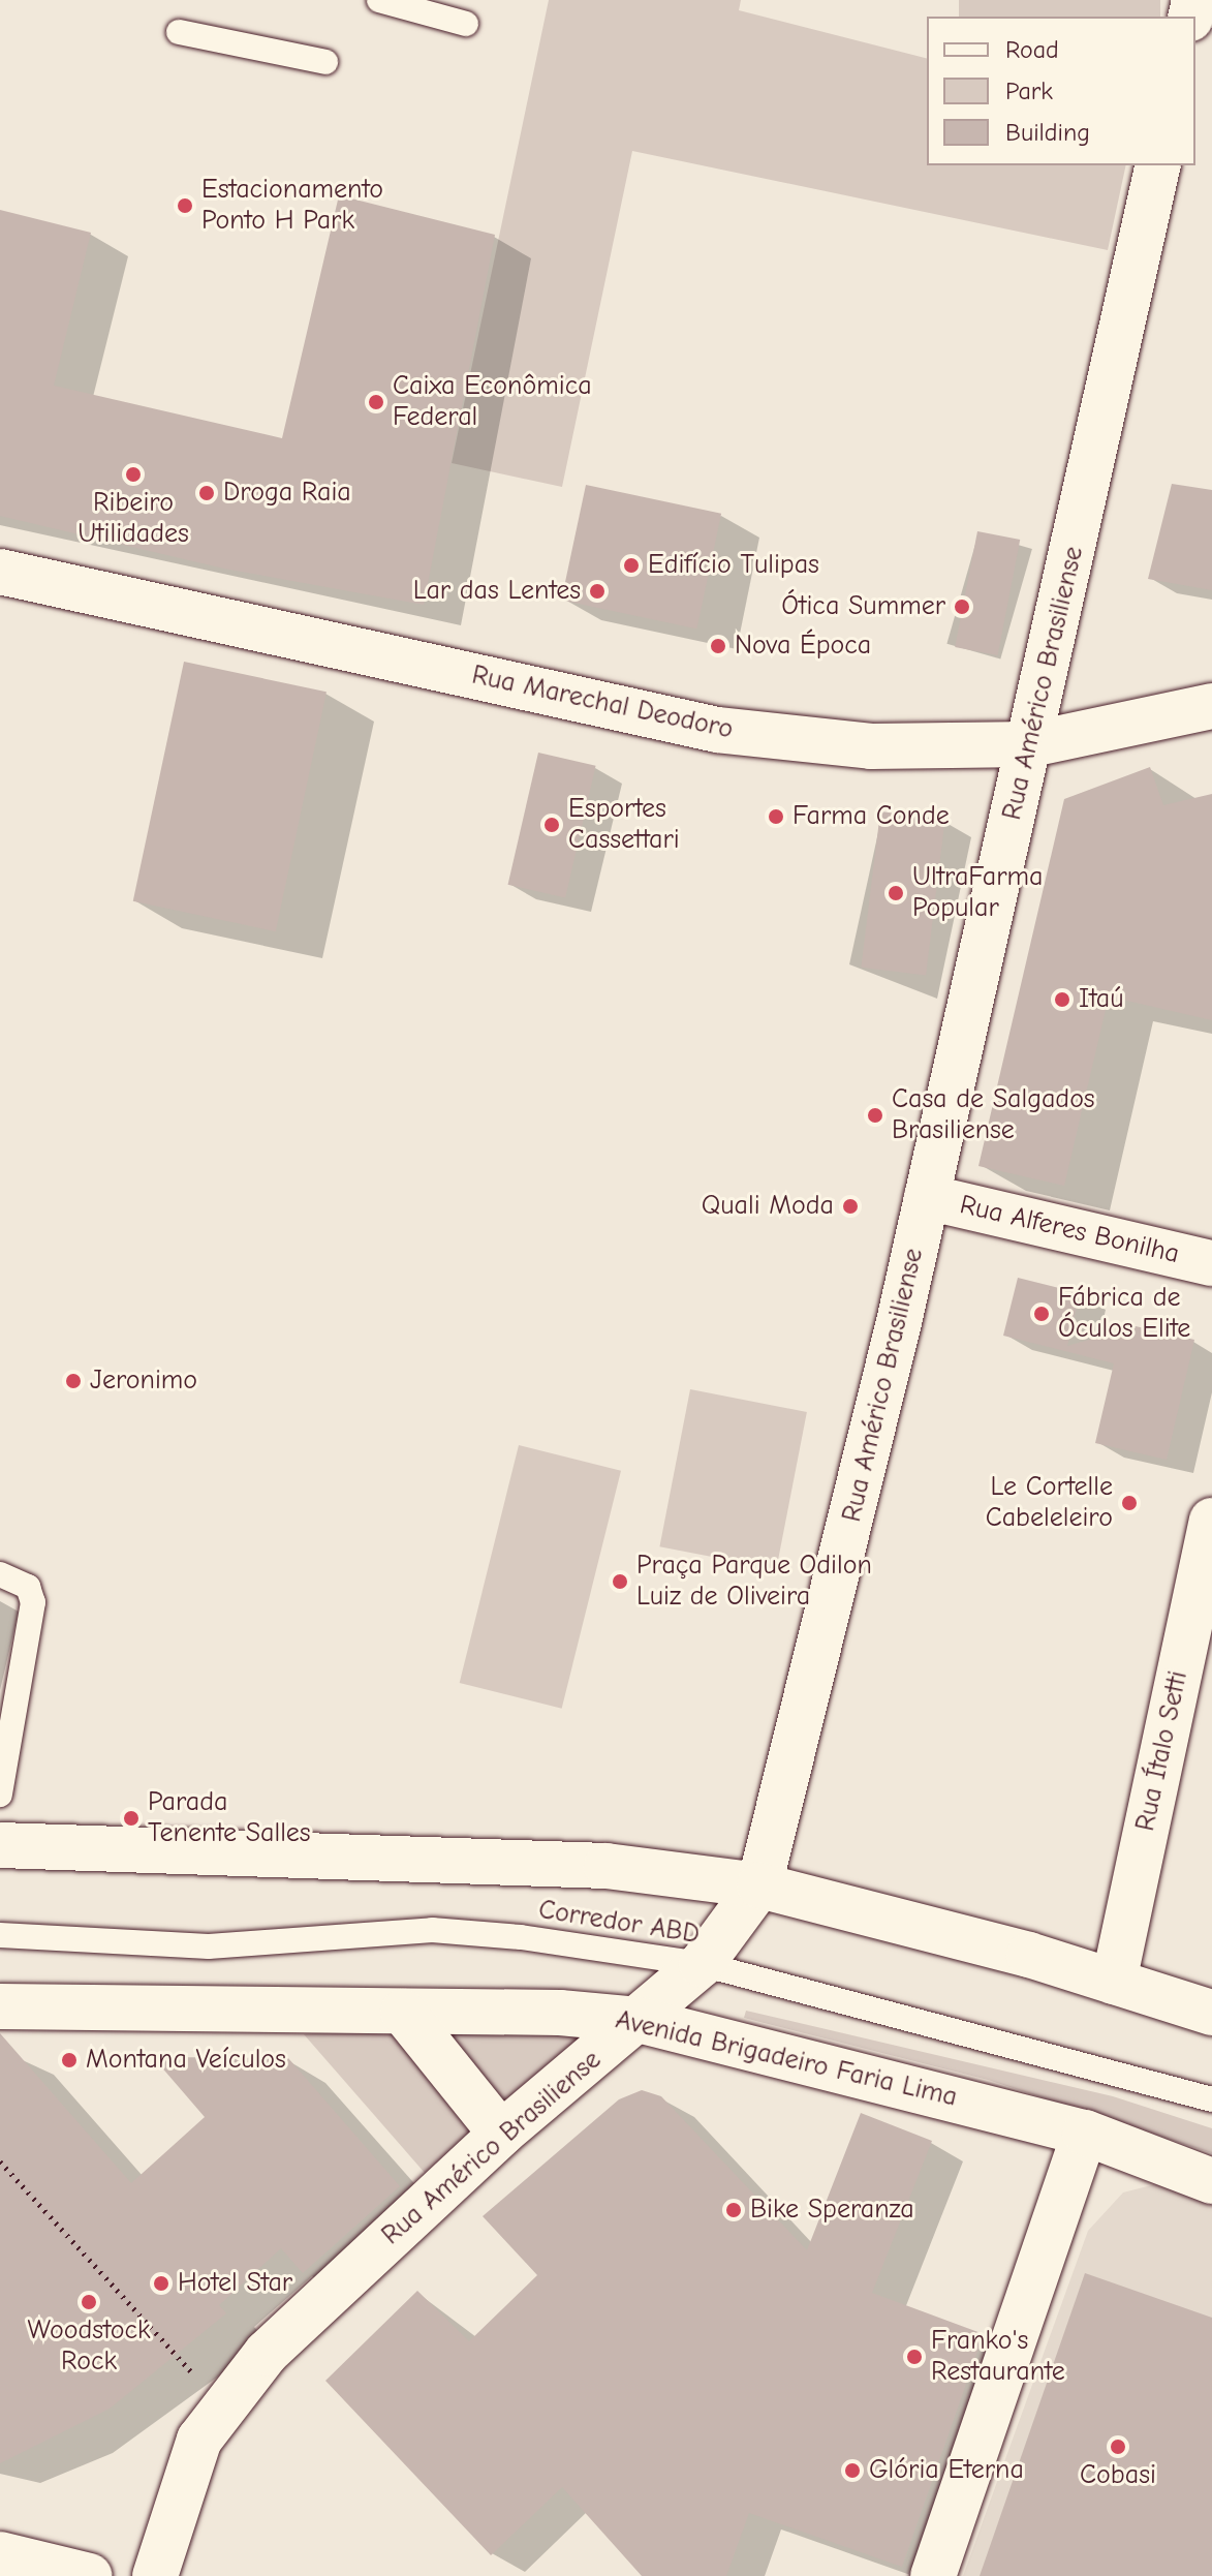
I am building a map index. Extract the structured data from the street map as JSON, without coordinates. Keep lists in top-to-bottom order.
{
  "streets": {
    "street": [
      "Rua Américo Brasiliense",
      "Rua Marechal Deodoro",
      "Rua Alferes Bonilha",
      "Rua Ítalo Setti",
      "Avenida Brigadeiro Faria Lima"
    ],
    "lane": ["Corredor ABD"]
  },
  "crossings": [
    ["Rua Américo Brasiliense", "Rua Marechal Deodoro"],
    ["Rua Américo Brasiliense", "Rua Alferes Bonilha"],
    ["Rua Américo Brasiliense", "Corredor ABD"],
    ["Rua Américo Brasiliense", "Avenida Brigadeiro Faria Lima"]
  ],
  "places": [
    "Estacionamento Ponto H Park",
    "Caixa Econômica Federal",
    "Ribeiro Utilidades",
    "Droga Raia",
    "Edifício Tulipas",
    "Lar das Lentes",
    "Ótica Summer",
    "Nova Época",
    "Farma Conde",
    "Esportes Cassettari",
    "UltraFarma Popular",
    "Itaú",
    "Casa de Salgados Brasiliense",
    "Quali Moda",
    "Fábrica de Óculos Elite",
    "Jeronimo",
    "Le Cortelle Cabeleleiro",
    "Praça Parque Odilon Luiz de Oliveira",
    "Parada Tenente Salles",
    "Montana Veículos",
    "Bike Speranza",
    "Hotel Star",
    "Woodstock Rock",
    "Franko's Restaurante",
    "Cobasi",
    "Glória Eterna"
  ],
  "legend": ["Road", "Park", "Building"]
}
